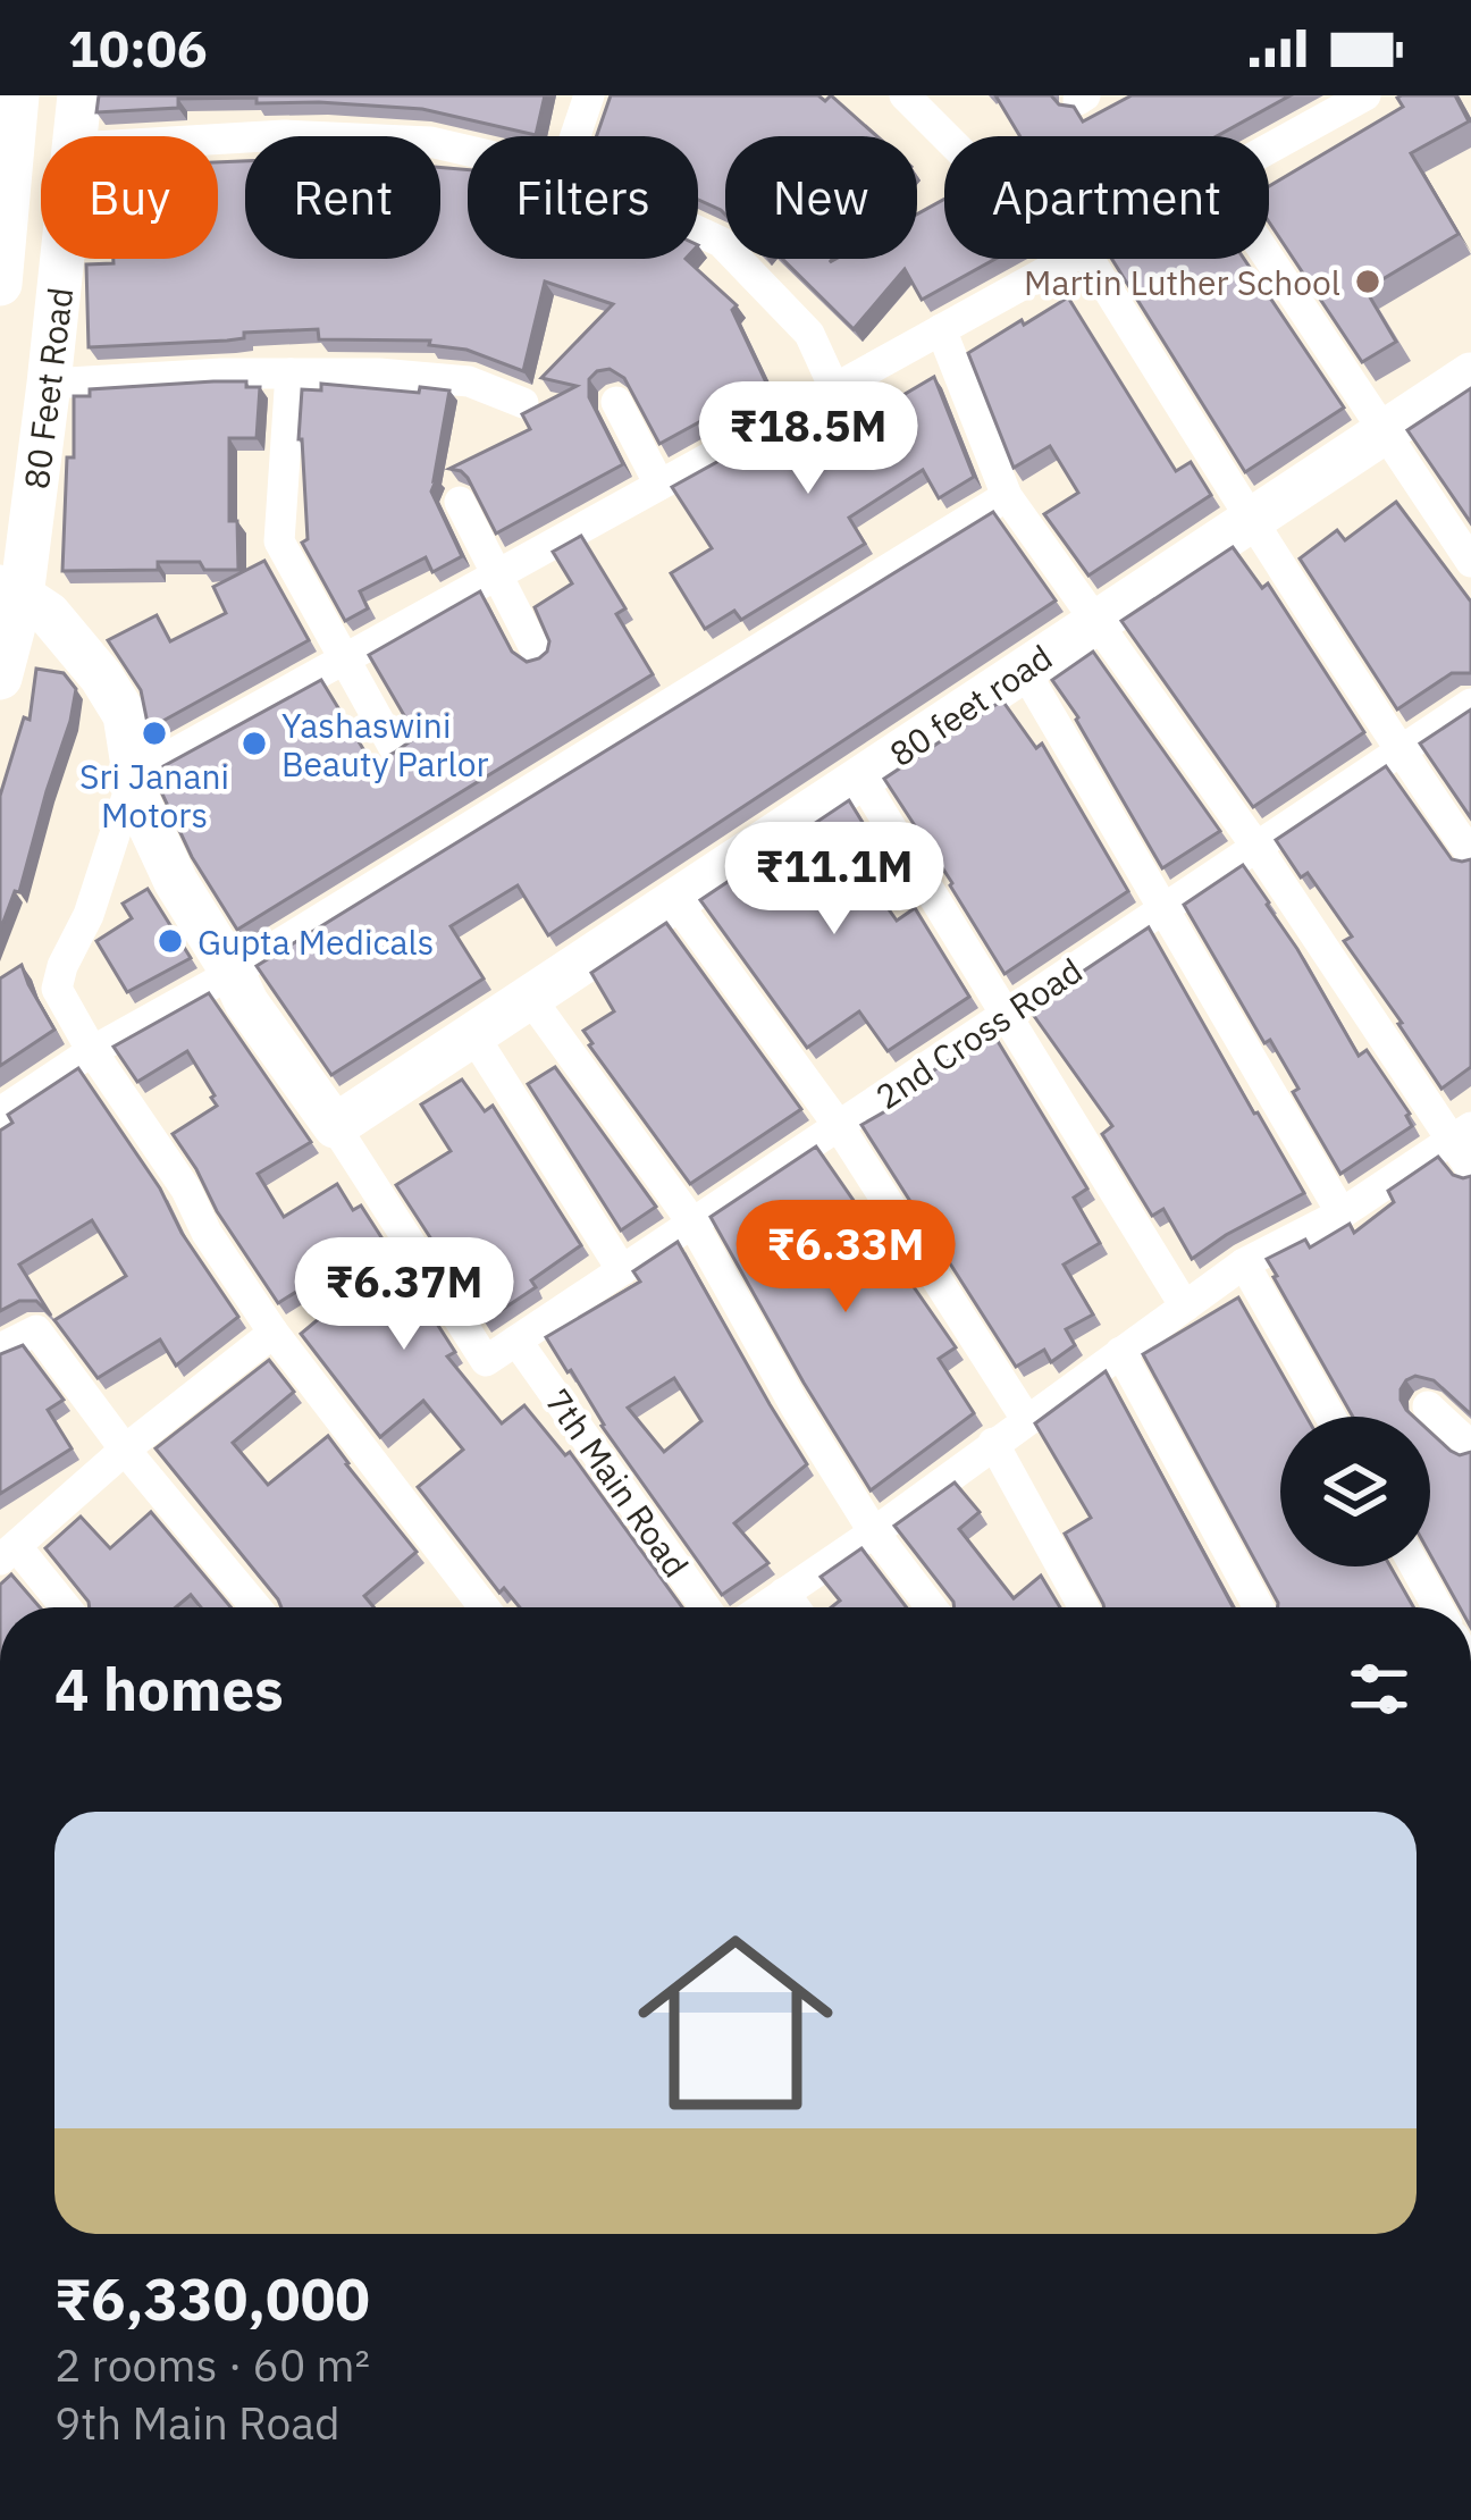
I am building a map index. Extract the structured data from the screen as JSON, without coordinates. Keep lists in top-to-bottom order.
{
  "streets": {
    "street": [
      "80 Feet Road",
      "80 feet road",
      "2nd Cross Road",
      "7th Main Road"
    ]
  },
  "crossings": [
    ["80 feet road", "2nd Cross Road"],
    ["2nd Cross Road", "7th Main Road"]
  ],
  "places": [
    "Martin Luther School",
    "Sri Janani Motors",
    "Yashaswini Beauty Parlor",
    "Gupta Medicals"
  ],
  "page": {
    "status": "10:06",
    "chip": [
      "Buy",
      "Rent",
      "Filters",
      "New",
      "Apartment"
    ],
    "price": [
      "₹18.5M",
      "₹11.1M",
      "₹6.33M",
      "₹6.37M"
    ],
    "heading": "4 homes",
    "list": [
      {
        "name": "₹6,330,000",
        "note": "2 rooms · 60 m² · 9th Main Road"
      }
    ]
  }
}
